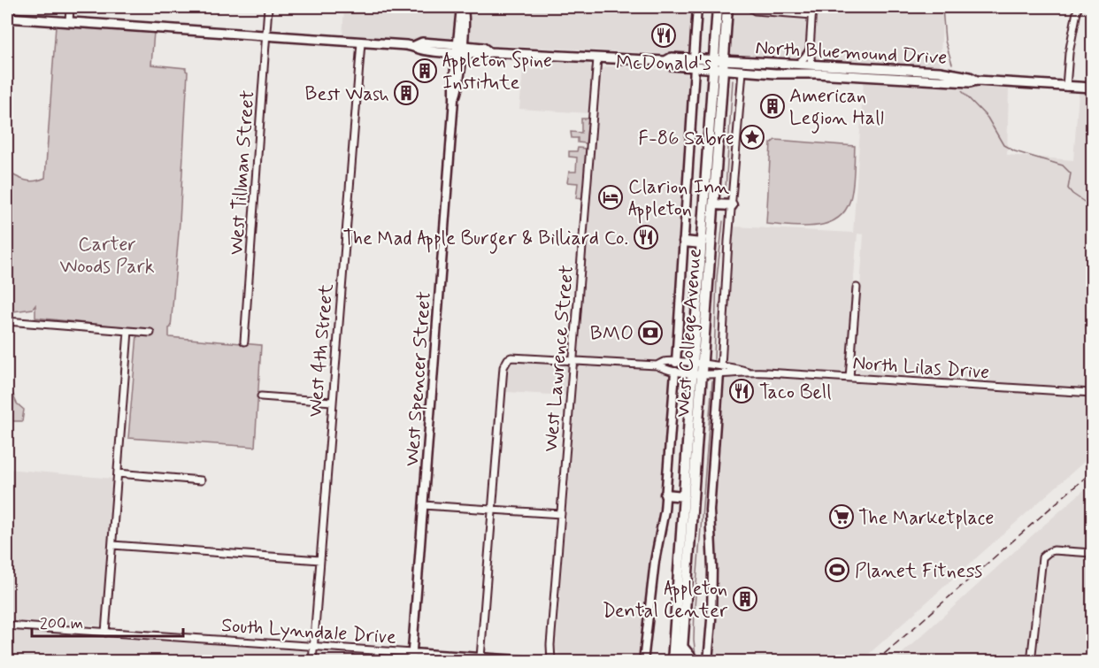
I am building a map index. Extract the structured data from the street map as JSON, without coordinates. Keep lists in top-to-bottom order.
{
  "streets": {
    "main road": ["North Bluemound Drive", "West College Avenue"],
    "street": [
      "West Tillman Street",
      "West 4th Street",
      "West Lawrence Street",
      "North Lilas Drive",
      "West Spencer Street",
      "South Lynndale Drive"
    ]
  },
  "crossings": [
    ["North Bluemound Drive", "West College Avenue"],
    ["West College Avenue", "North Lilas Drive"],
    ["West 4th Street", "South Lynndale Drive"],
    ["West Spencer Street", "South Lynndale Drive"]
  ],
  "parks": ["Carter Woods Park"],
  "places": {
    "restaurant": ["McDonald's", "The Mad Apple Burger & Billiard Co.", "Taco Bell"],
    "building": [
      "Appleton Spine Institute",
      "Best Wash",
      "American Legion Hall",
      "Appleton Dental Center"
    ],
    "place": ["F-86 Sabre"],
    "hotel": ["Clarion Inn Appleton"],
    "bank": ["BMO"],
    "supermarket": ["The Marketplace"],
    "sports": ["Planet Fitness"]
  },
  "scale_bar": "200 m"
}
